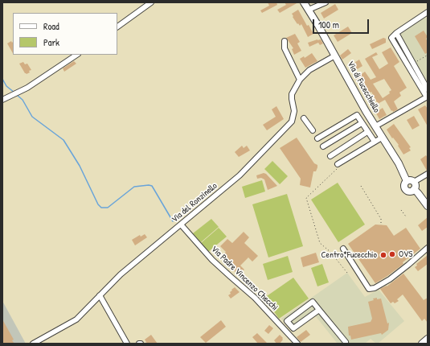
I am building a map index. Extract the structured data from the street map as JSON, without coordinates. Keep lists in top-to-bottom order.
{
  "streets": {
    "main road": ["Via di Fucecchiello"],
    "street": ["Via del Ronzinello", "Via Padre Vincenzo Checchi"]
  },
  "crossings": [
    ["Via di Fucecchiello", "Via del Ronzinello"],
    ["Via del Ronzinello", "Via Padre Vincenzo Checchi"]
  ],
  "places": ["OVS", "Centro*Fucecchio"],
  "legend": ["Road", "Park"],
  "scale_bar": "100 m"
}
